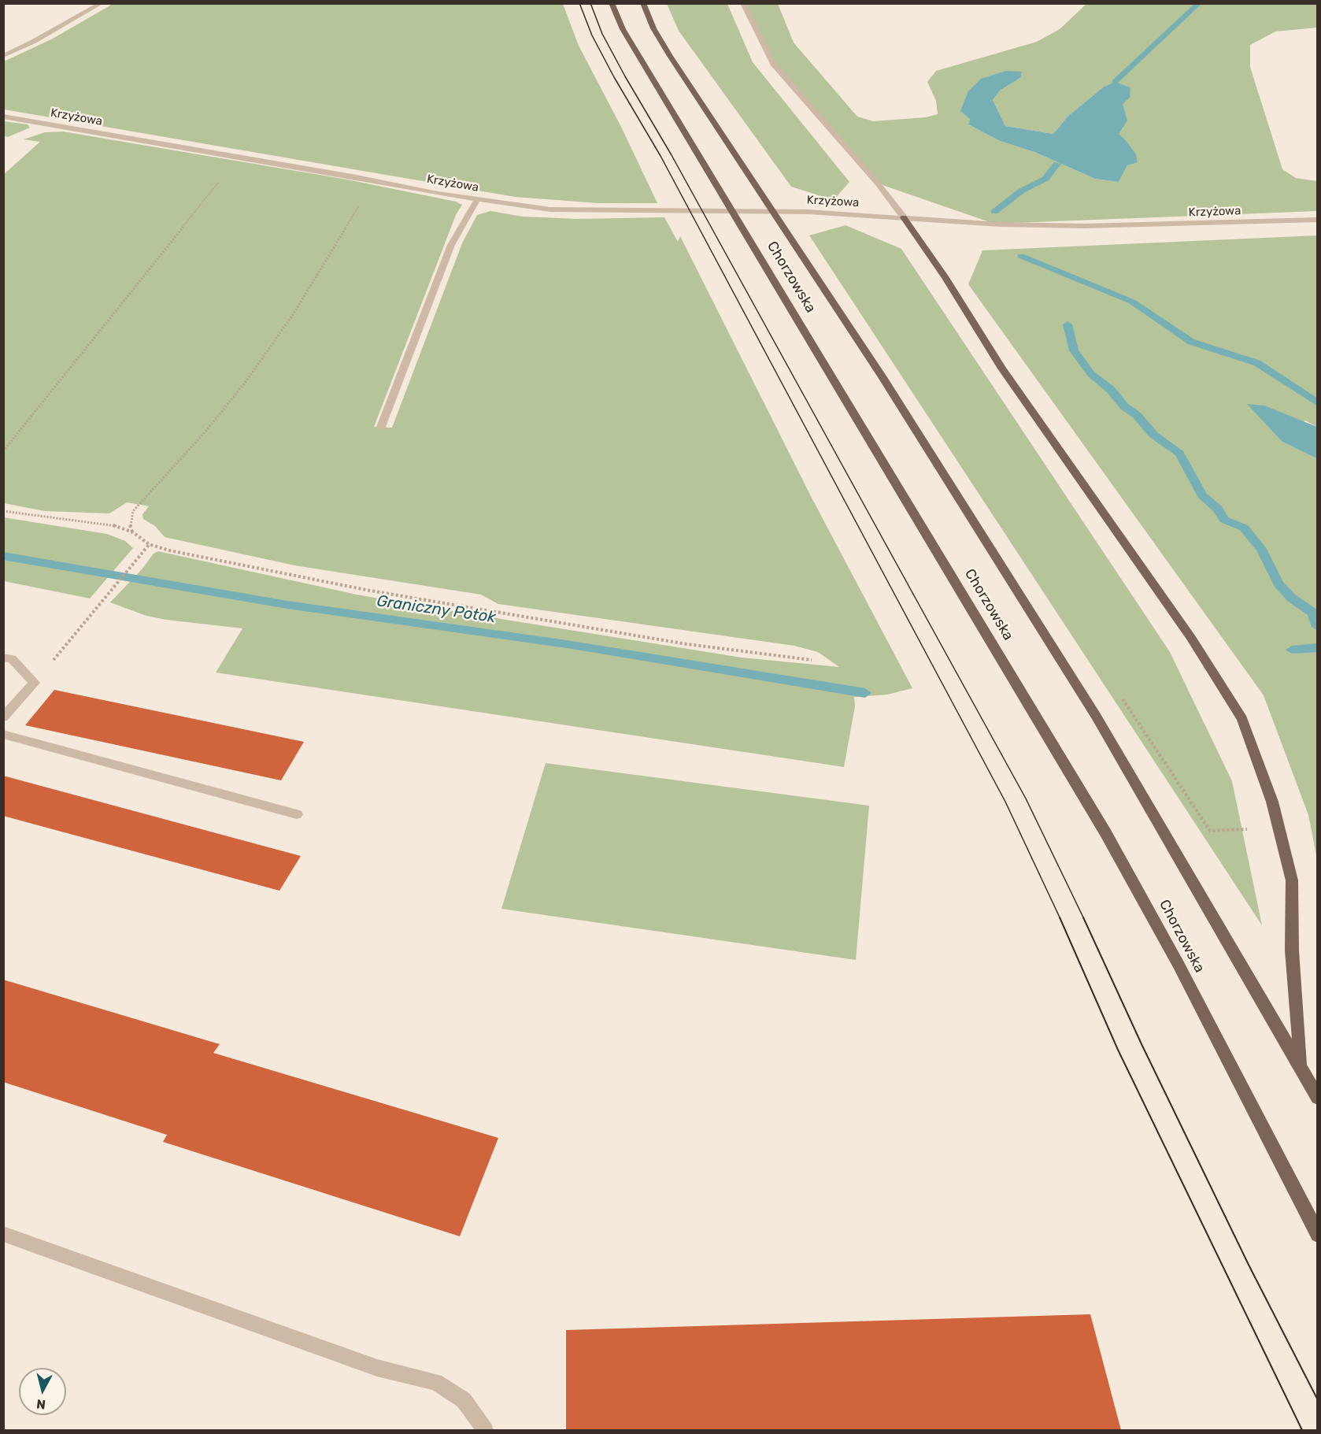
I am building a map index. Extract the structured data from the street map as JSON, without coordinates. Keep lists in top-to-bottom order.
{
  "streets": {
    "main road": ["Chorzowska"],
    "street": ["Krzyżowa"]
  },
  "water": ["Graniczny Potok"],
  "north": "bottom"
}
